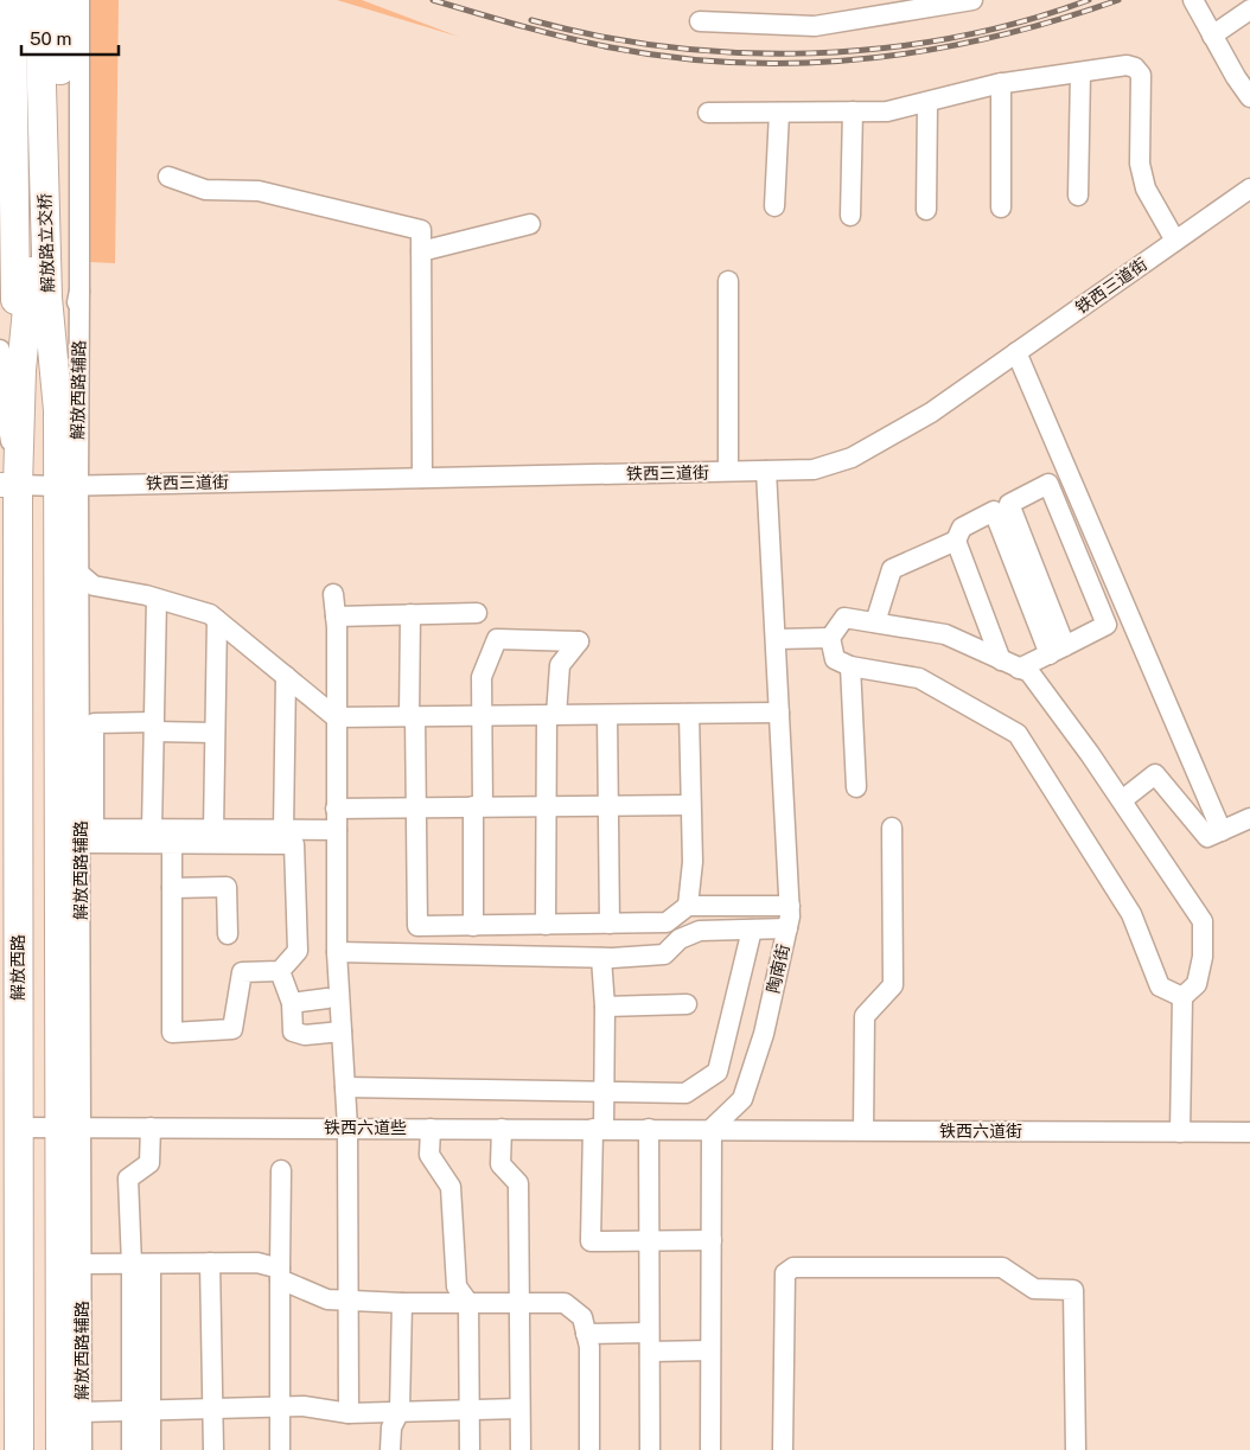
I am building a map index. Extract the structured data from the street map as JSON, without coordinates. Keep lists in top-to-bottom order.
{
  "streets": {
    "highway": ["解放路立交桥", "解放西路"],
    "street": [
      "铁西三道街",
      "解放西路辅路",
      "陶南街",
      "铁西六道些",
      "铁西六道街"
    ]
  },
  "crossings": [
    ["解放路立交桥", "铁西三道街"],
    ["解放路立交桥", "解放西路辅路"],
    ["解放路立交桥", "解放西路"],
    ["铁西三道街", "解放西路辅路"],
    ["铁西三道街", "解放西路"],
    ["铁西三道街", "陶南街"],
    ["解放西路辅路", "铁西六道些"],
    ["解放西路", "铁西六道些"],
    ["陶南街", "铁西六道些"],
    ["陶南街", "铁西六道街"],
    ["铁西六道些", "铁西六道街"]
  ],
  "scale_bar": "50 m"
}
